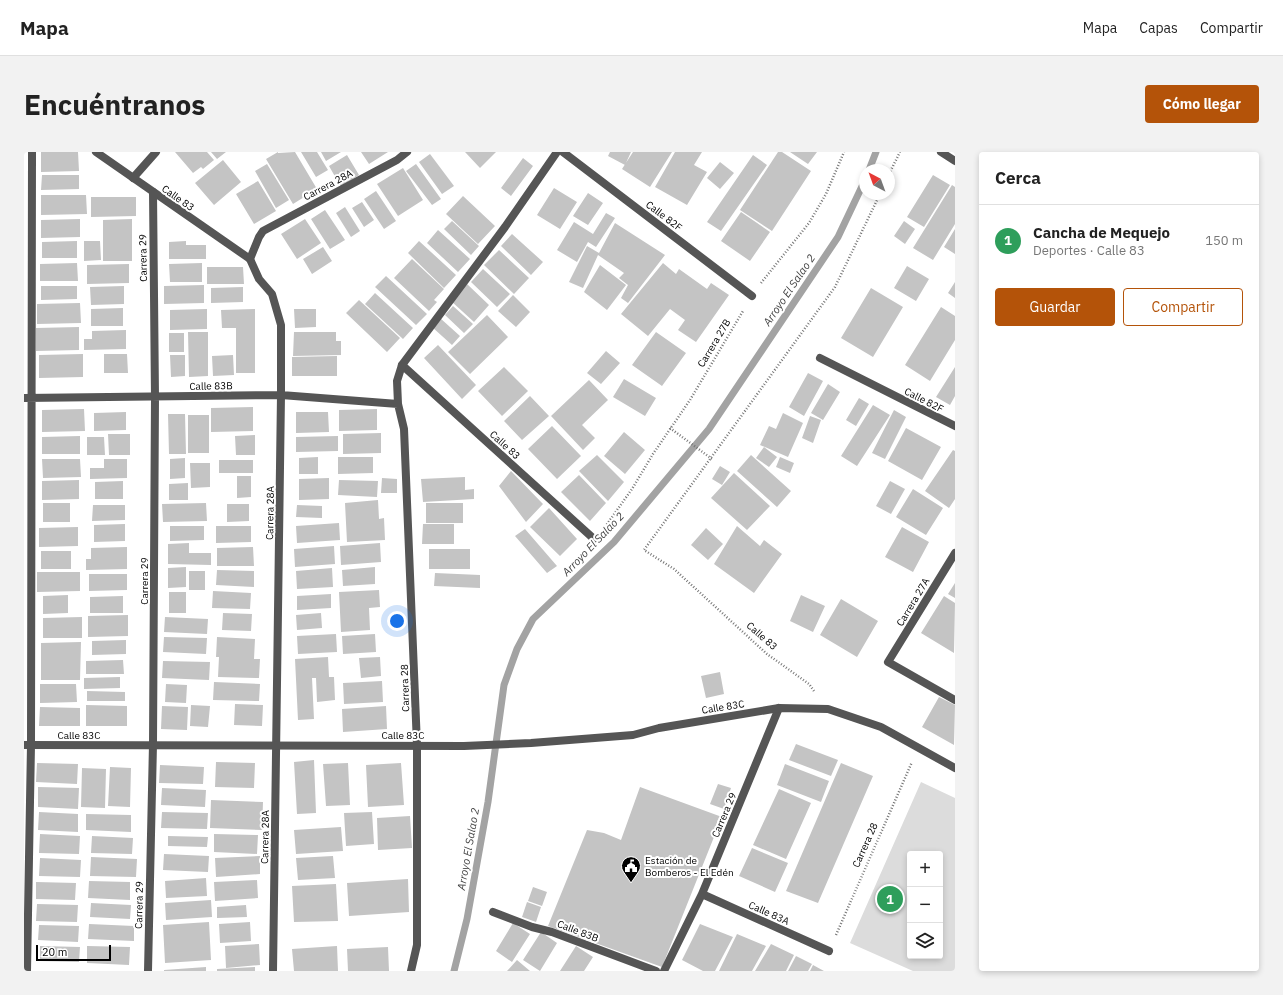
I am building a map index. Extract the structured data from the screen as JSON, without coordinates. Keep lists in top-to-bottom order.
{
  "streets": {
    "street": [
      "Carrera 28A",
      "Calle 83",
      "Calle 82F",
      "Carrera 29",
      "Calle 83B",
      "Carrera 27A",
      "Carrera 28",
      "Calle 83C",
      "Calle 83A"
    ],
    "path": ["Carrera 27B"]
  },
  "crossings": [
    ["Carrera 28A", "Calle 83"],
    ["Carrera 28A", "Calle 83B"],
    ["Carrera 28A", "Calle 83C"],
    ["Calle 83", "Carrera 29"],
    ["Calle 83", "Carrera 27B"],
    ["Calle 83", "Carrera 28"],
    ["Calle 82F", "Carrera 27B"],
    ["Carrera 29", "Calle 83B"],
    ["Carrera 29", "Calle 83C"],
    ["Carrera 29", "Calle 83A"],
    ["Calle 83B", "Carrera 28"],
    ["Carrera 28", "Calle 83C"],
    ["Carrera 28", "Calle 83A"]
  ],
  "water": ["Arroyo El Salao 2"],
  "places": {
    "public building": ["Estación de Bomberos - El Edén"]
  },
  "scale_bar": "20 m",
  "north": "top left",
  "page": {
    "header": "Mapa",
    "nav": ["Mapa", "Capas", "Compartir"],
    "buttons": [
      "Cómo llegar",
      ["Guardar", "Compartir"]
    ],
    "title": "Encuéntranos",
    "heading": "Cerca",
    "list": [
      {
        "mark": "1",
        "name": "Cancha de Mequejo",
        "note": "Deportes · Calle 83",
        "value": "150 m"
      }
    ],
    "map_buttons": ["+", "−"],
    "pins": "1",
    "scale": "20 m"
  }
}
